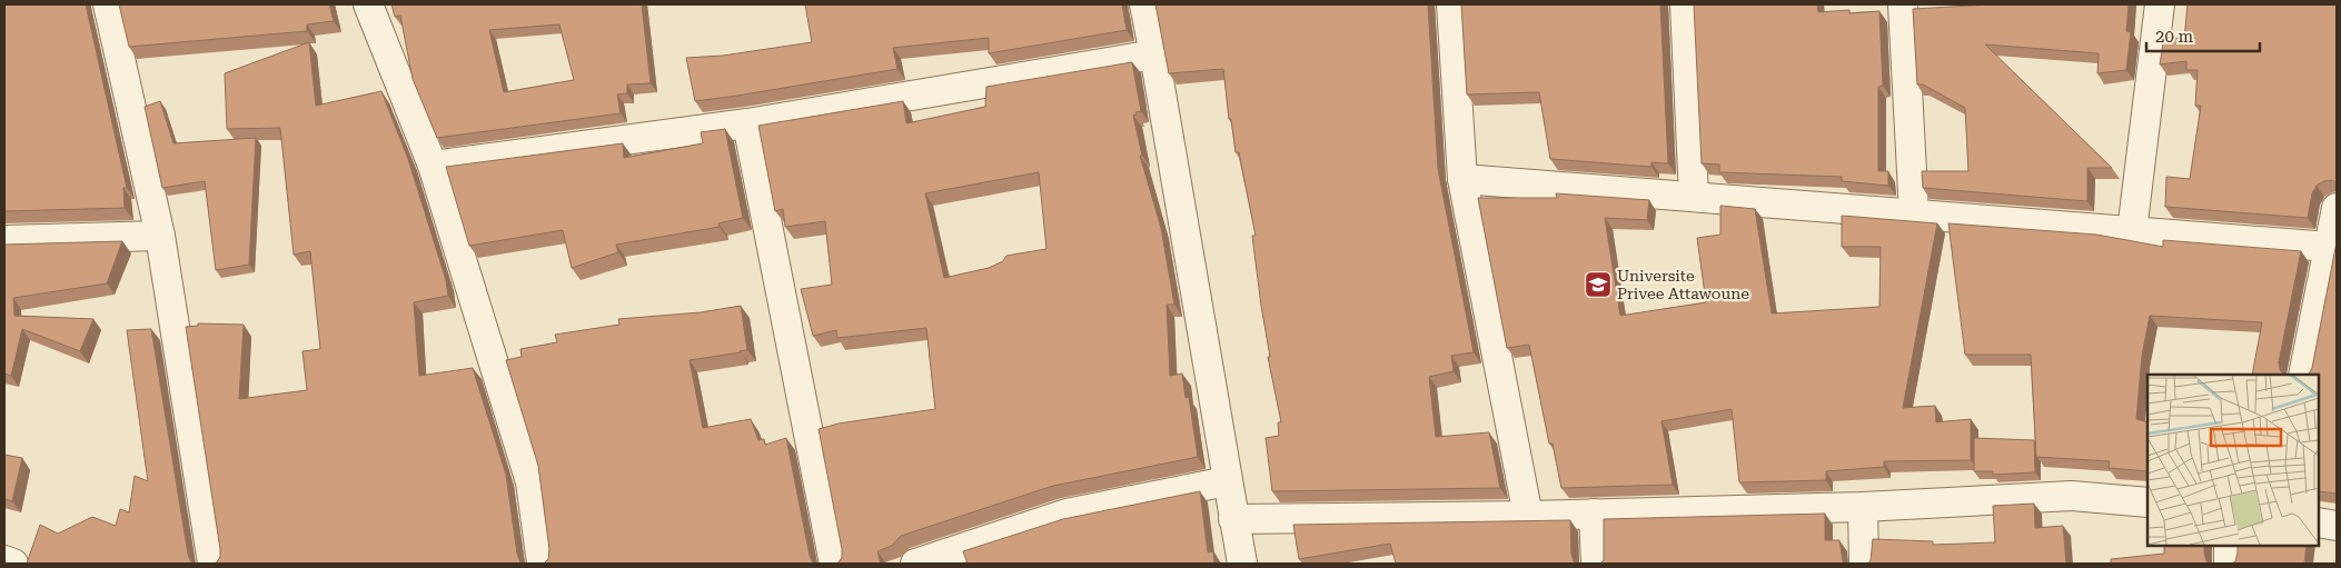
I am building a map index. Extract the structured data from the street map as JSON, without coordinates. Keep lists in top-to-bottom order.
{
  "places": {
    "school or university": ["Universite Privee Attawoune"]
  },
  "scale_bar": "20 m"
}
